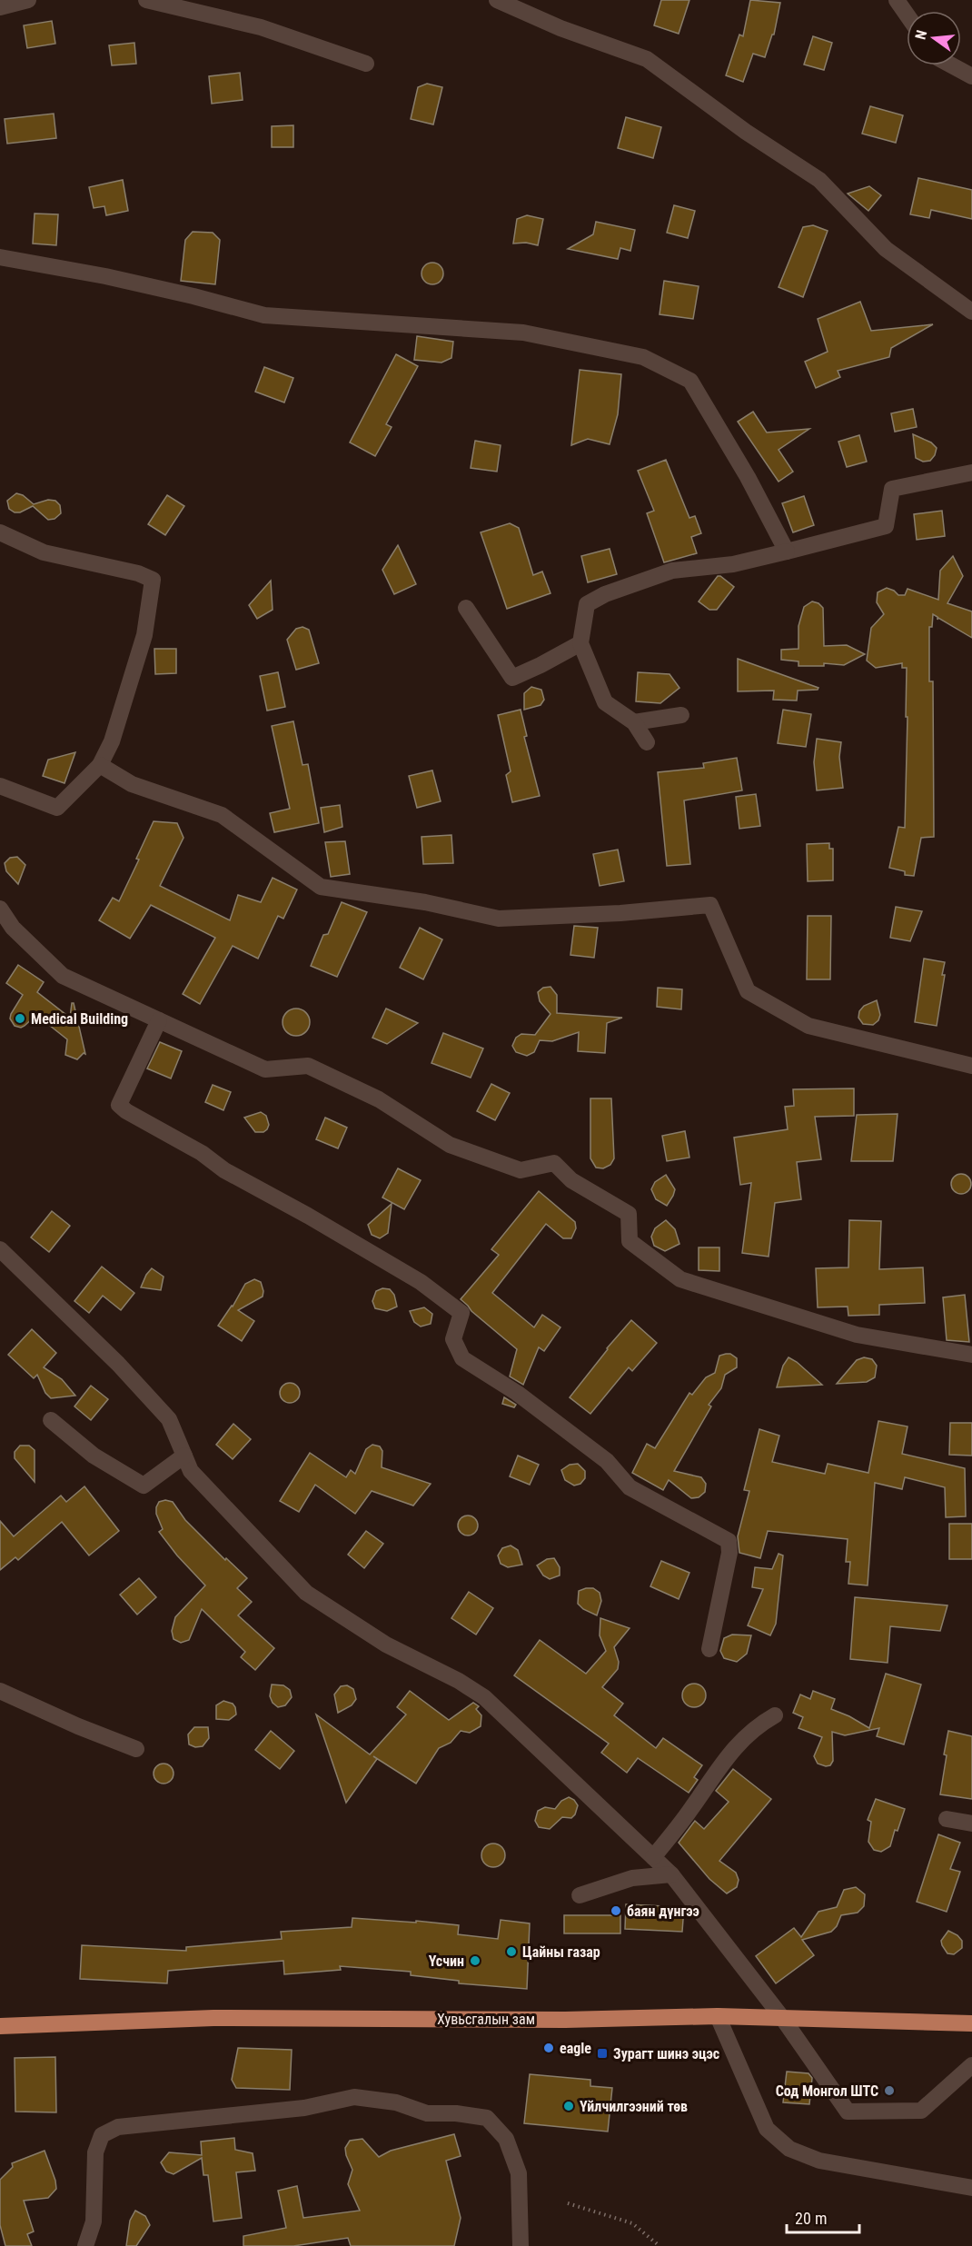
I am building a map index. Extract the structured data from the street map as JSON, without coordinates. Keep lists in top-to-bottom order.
{
  "streets": {
    "main road": ["Хувьсгалын зам"]
  },
  "places": {
    "other": [
      "Medical Building",
      "баян дүнгээ",
      "Цайны газар",
      "Үсчин",
      "eagle",
      "Сод Монгол ШТС",
      "Үйлчилгээний төв"
    ],
    "transit": ["Зурагт шинэ эцэс"]
  },
  "scale_bar": "20 m",
  "north": "left"
}
